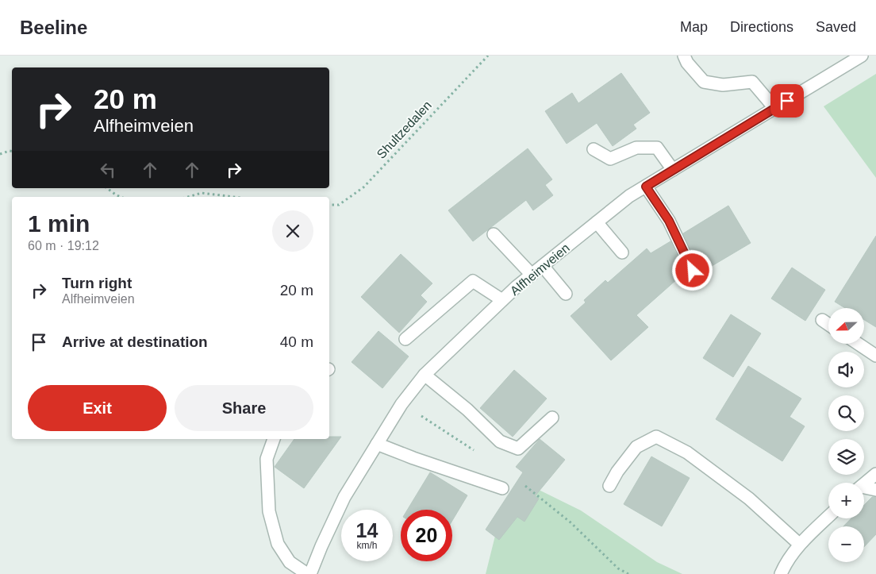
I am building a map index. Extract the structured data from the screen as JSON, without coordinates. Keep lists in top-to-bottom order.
{
  "streets": {
    "street": ["Alfheimveien"],
    "path": ["Shultzedalen"]
  },
  "north": "left",
  "page": {
    "header": "Beeline",
    "nav": ["Map", "Directions", "Saved"],
    "turn": ["20 m", "Alfheimveien"],
    "heading": ["1 min", "60 m · 19:12"],
    "list": [
      {
        "name": "Turn right",
        "note": "Alfheimveien",
        "value": "20 m"
      },
      {
        "name": "Arrive at destination",
        "value": "40 m"
      }
    ],
    "map_buttons": ["+", "−"],
    "buttons": ["Exit", "Share"],
    "speed": "14 km/h",
    "limit": "20"
  }
}
